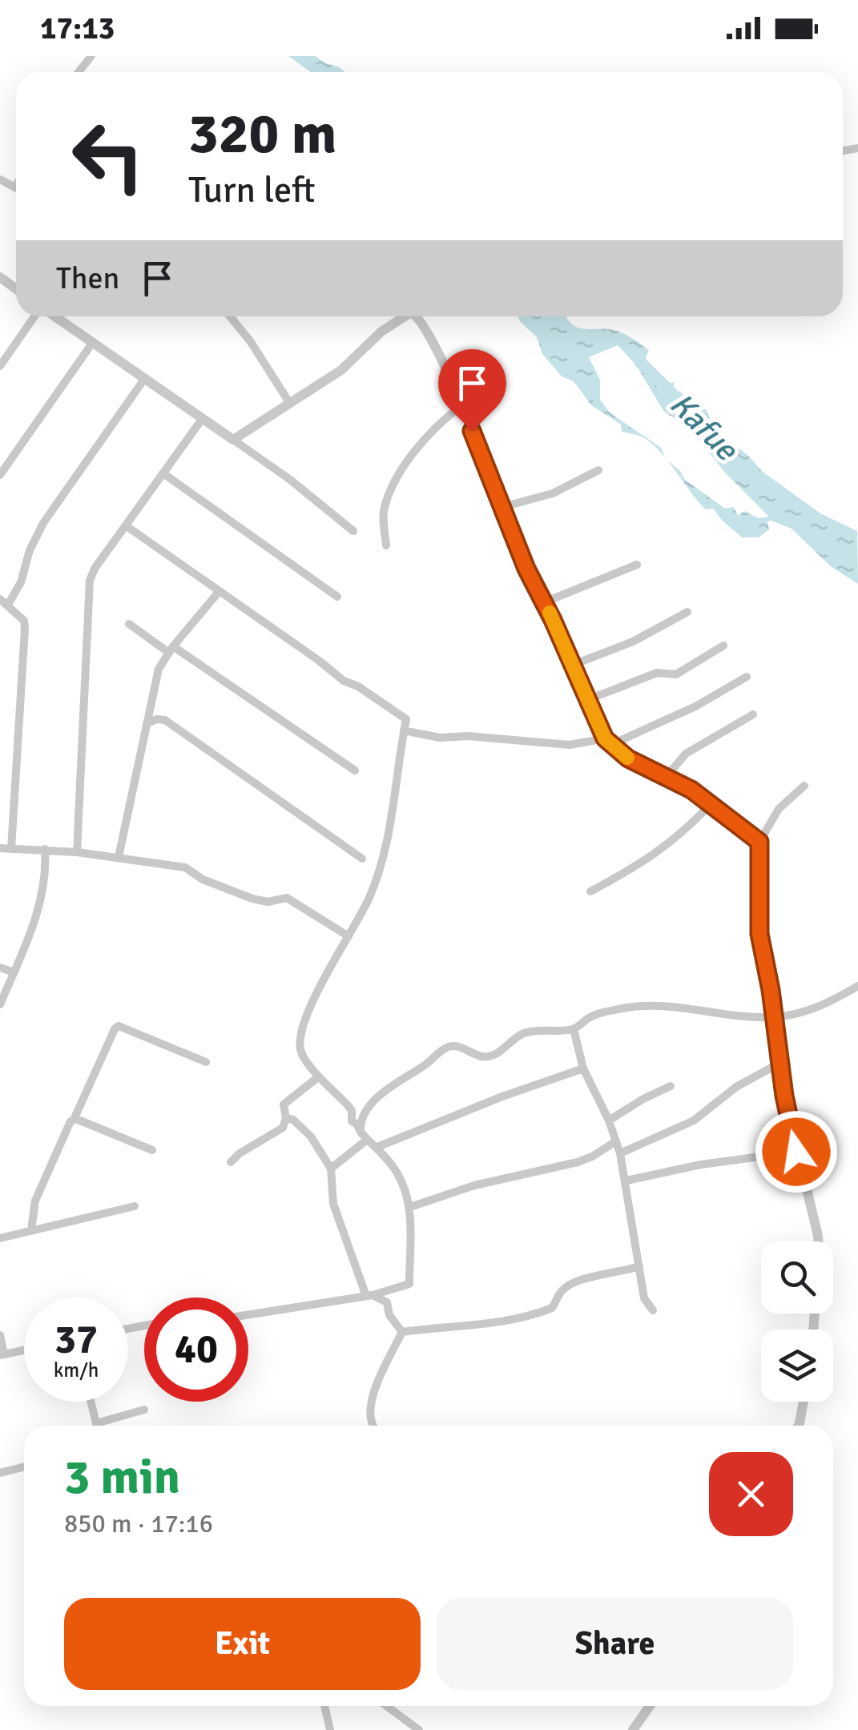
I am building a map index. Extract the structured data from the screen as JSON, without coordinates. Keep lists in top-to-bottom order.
{
  "water": ["Kafue"],
  "page": {
    "status": "17:13",
    "turn": ["320 m", "Turn left"],
    "then": "Then",
    "speed": "37 km/h",
    "limit": "40",
    "heading": ["3 min", "850 m · 17:16"],
    "buttons": ["Exit", "Share"]
  }
}
